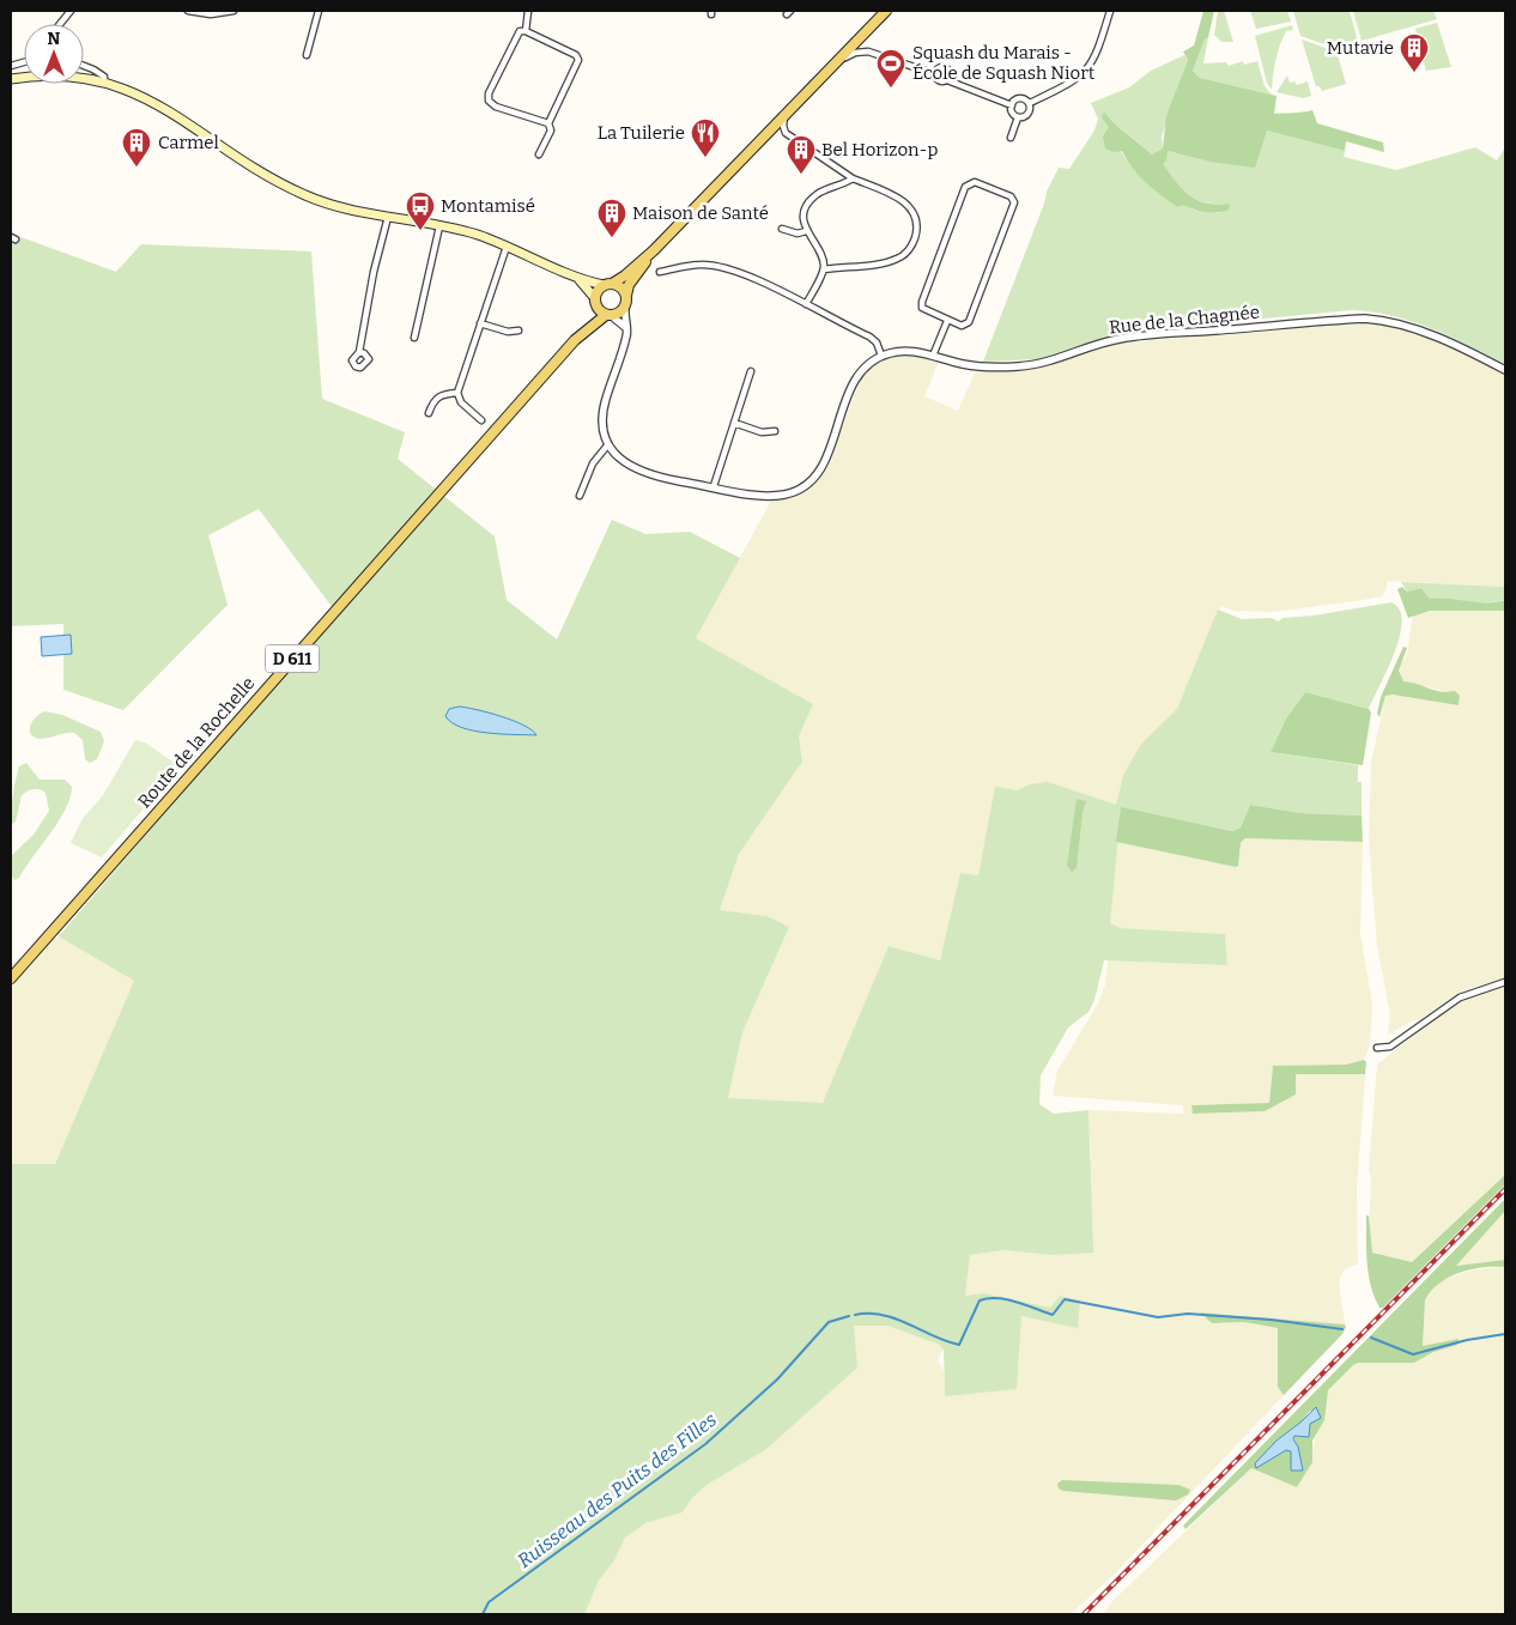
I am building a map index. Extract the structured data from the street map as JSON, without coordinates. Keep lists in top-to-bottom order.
{
  "streets": {
    "main road": ["D 611", "Route de la Rochelle"],
    "street": ["Rue de la Chagnée"]
  },
  "crossings": [
    ["D 611", "Route de la Rochelle"]
  ],
  "water": ["Ruisseau des Puits des Filles"],
  "places": {
    "building": [
      "Mutavie",
      "Carmel",
      "Bel Horizon-p",
      "Maison de Santé"
    ],
    "sports": ["Squash du Marais - École de Squash Niort"],
    "restaurant": ["La Tuilerie"],
    "bus stop": ["Montamisé"]
  },
  "north": "top"
}
